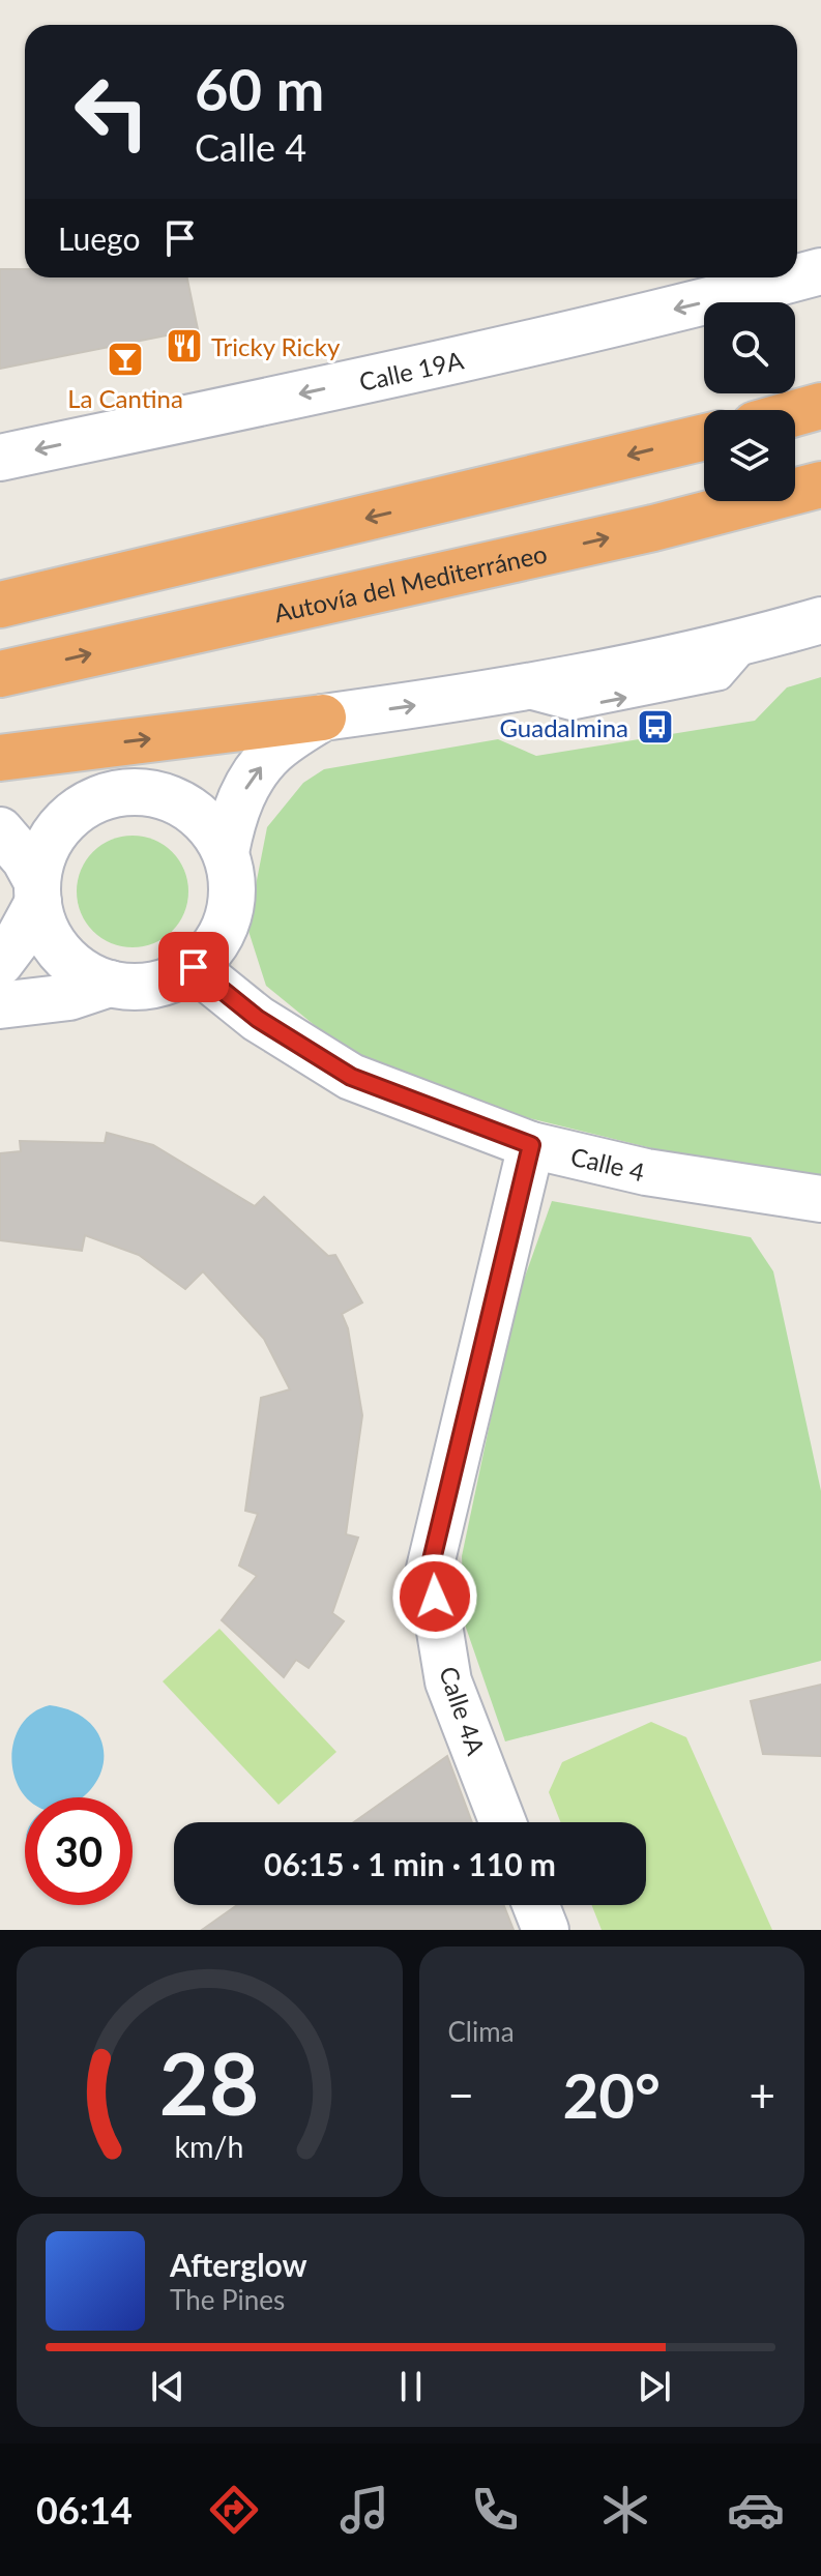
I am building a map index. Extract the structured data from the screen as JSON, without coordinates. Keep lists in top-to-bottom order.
{
  "streets": {
    "highway": ["Autovía del Mediterráneo"],
    "street": ["Calle 19A", "Calle 4", "Calle 4A"]
  },
  "crossings": [
    ["Calle 4", "Calle 4A"]
  ],
  "places": {
    "restaurant": ["Tricky Ricky"],
    "bar": ["La Cantina"],
    "bus stop": ["Guadalmina"]
  },
  "page": {
    "turn": ["60 m", "Calle 4"],
    "then": "Luego",
    "limit": "30",
    "trip": "06:15 · 1 min · 110 m",
    "tile": "Clima",
    "heat": ["−", "20°", "+"],
    "song": ["Afterglow", "The Pines"],
    "tabs": "06:14",
    "gauge": ["28", "km/h"]
  }
}
